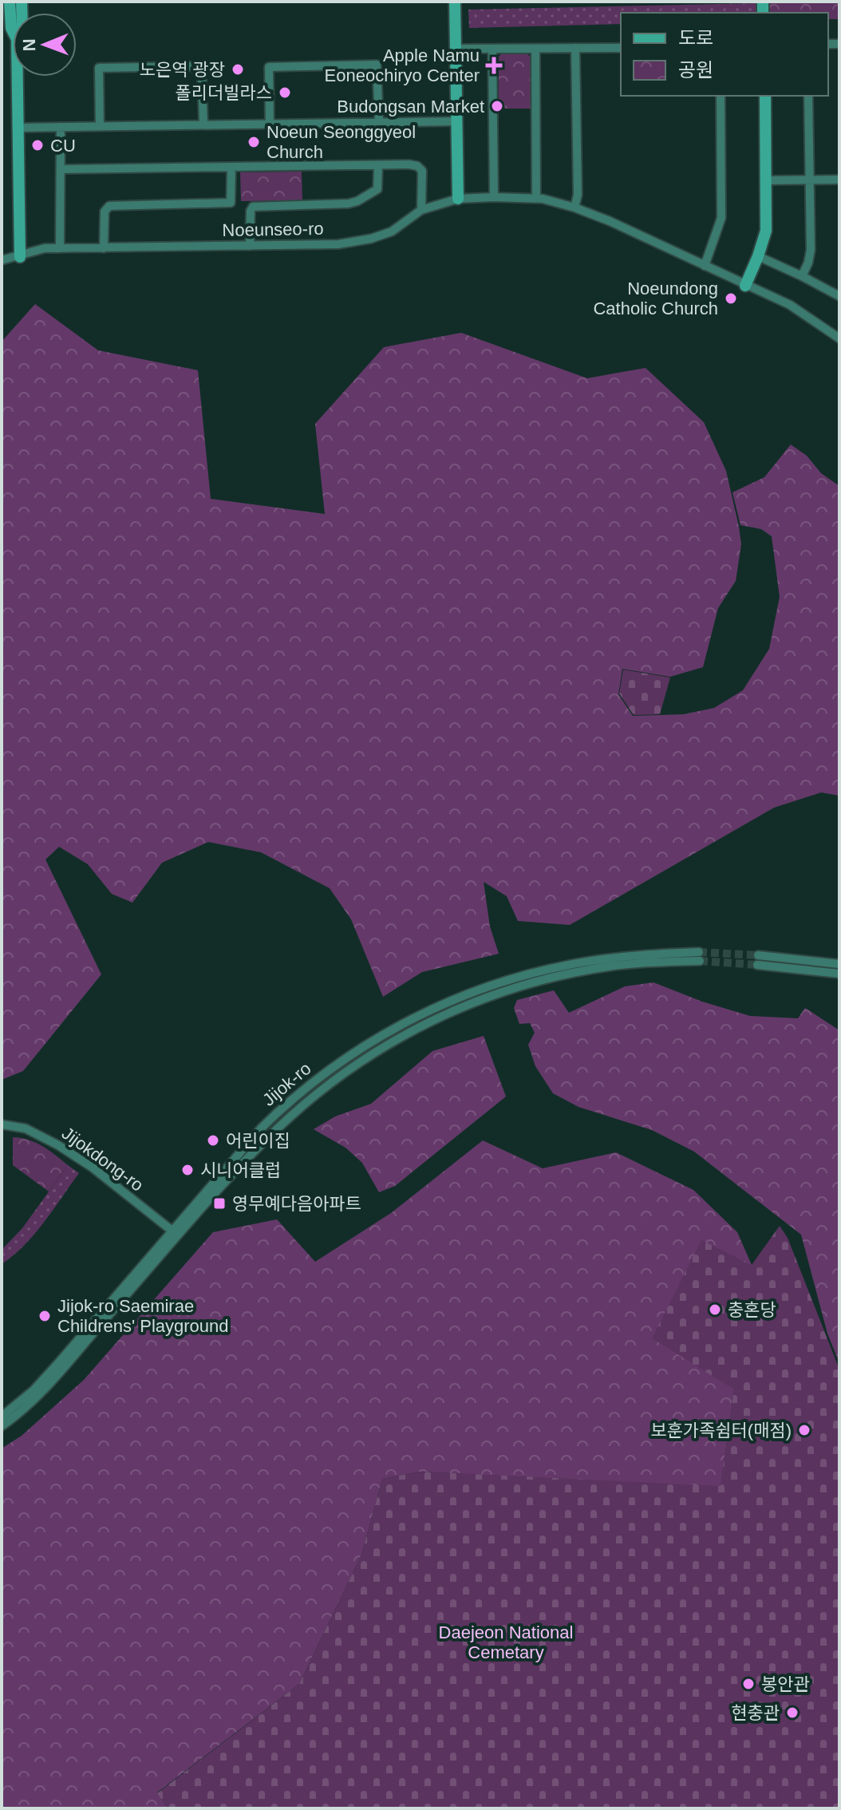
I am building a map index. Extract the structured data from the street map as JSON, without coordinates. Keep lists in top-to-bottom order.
{
  "streets": {
    "street": ["Noeunseo-ro", "Jijok-ro", "Jijokdong-ro"]
  },
  "crossings": [
    ["Jijok-ro", "Jijokdong-ro"]
  ],
  "parks": ["Daejeon National Cemetary"],
  "places": {
    "health": ["Apple Namu Eoneochiryo Center"],
    "other": [
      "노은역 광장",
      "폴리더빌라스",
      "Budongsan Market",
      "Noeun Seonggyeol Church",
      "CU",
      "Noeundong Catholic Church",
      "어린이집",
      "시니어클럽",
      "충혼당",
      "Jijok-ro Saemirae Childrens' Playground",
      "보훈가족쉼터(매점)",
      "봉안관",
      "현충관"
    ],
    "transit": ["영무예다음아파트"]
  },
  "legend": ["도로", "공원"],
  "north": "left"
}
